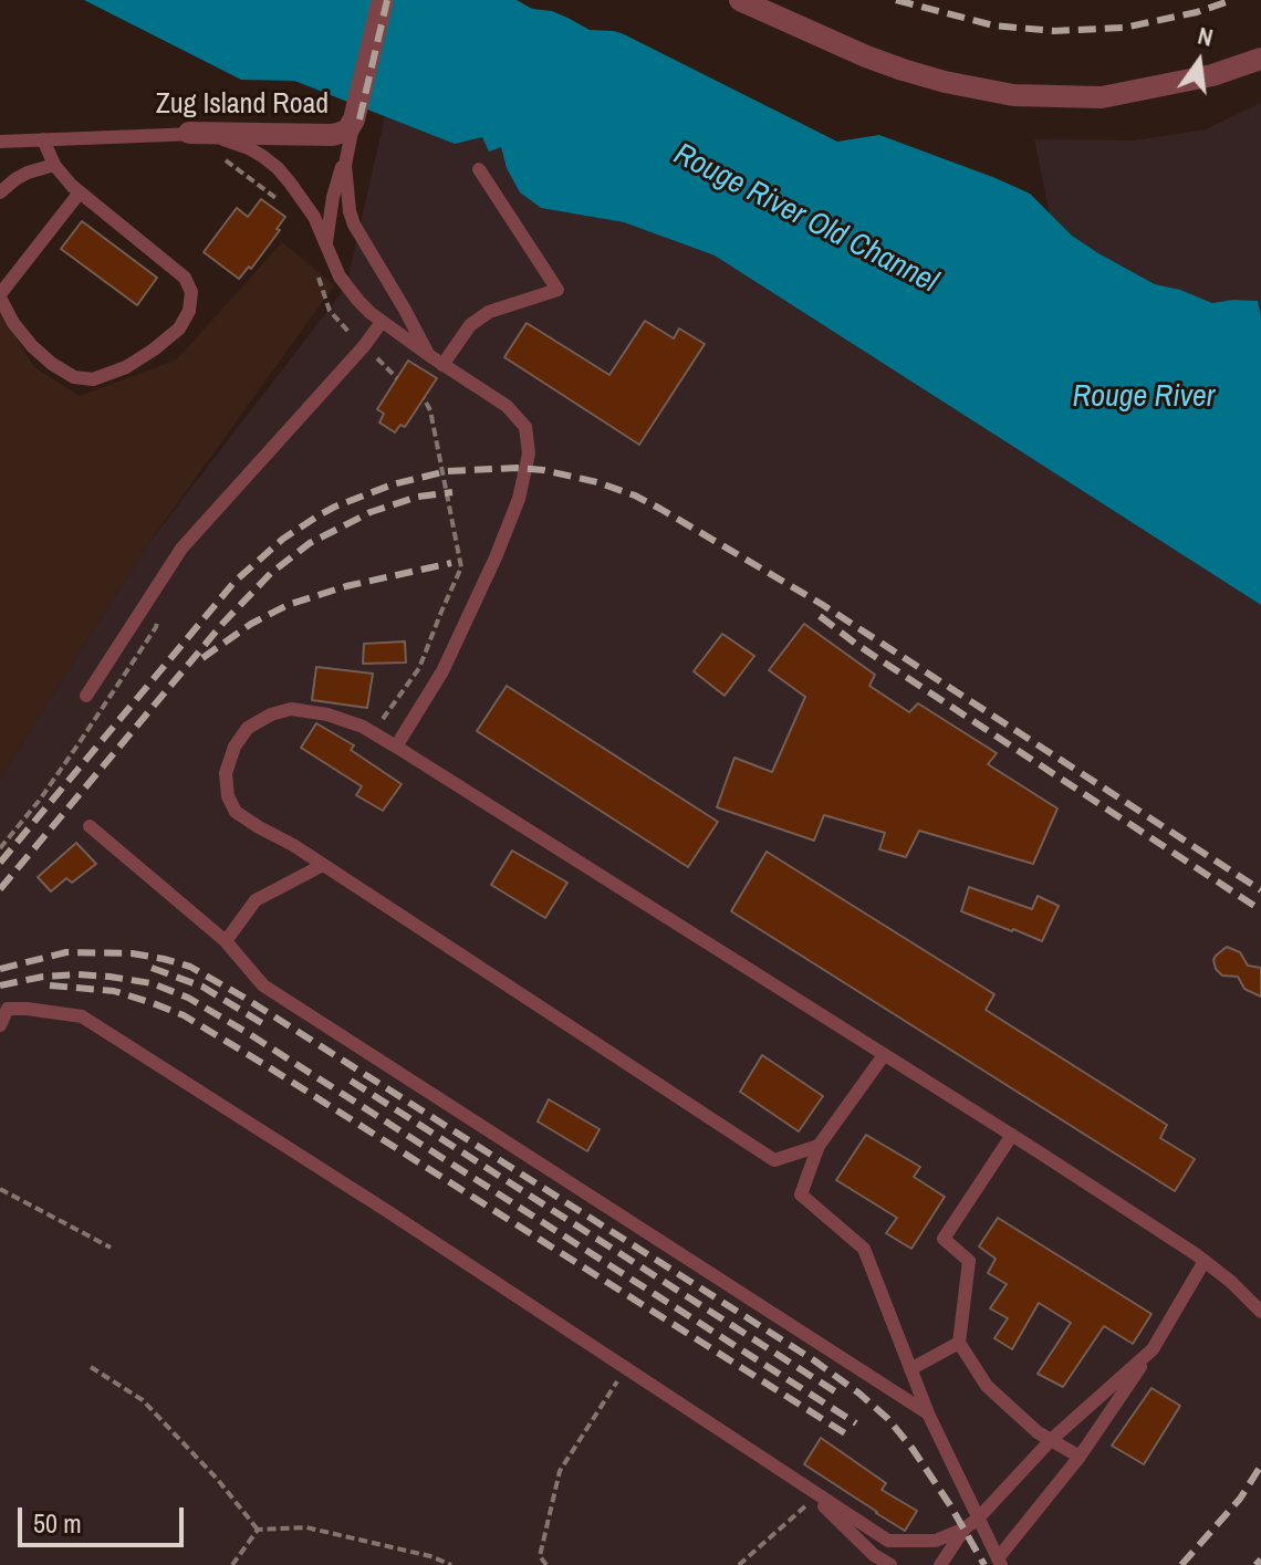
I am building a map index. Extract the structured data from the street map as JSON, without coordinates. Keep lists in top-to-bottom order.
{
  "streets": {
    "street": ["Zug Island Road"]
  },
  "water": ["Rouge River Old Channel", "Rouge River"],
  "scale_bar": "50 m",
  "north": "top"
}
